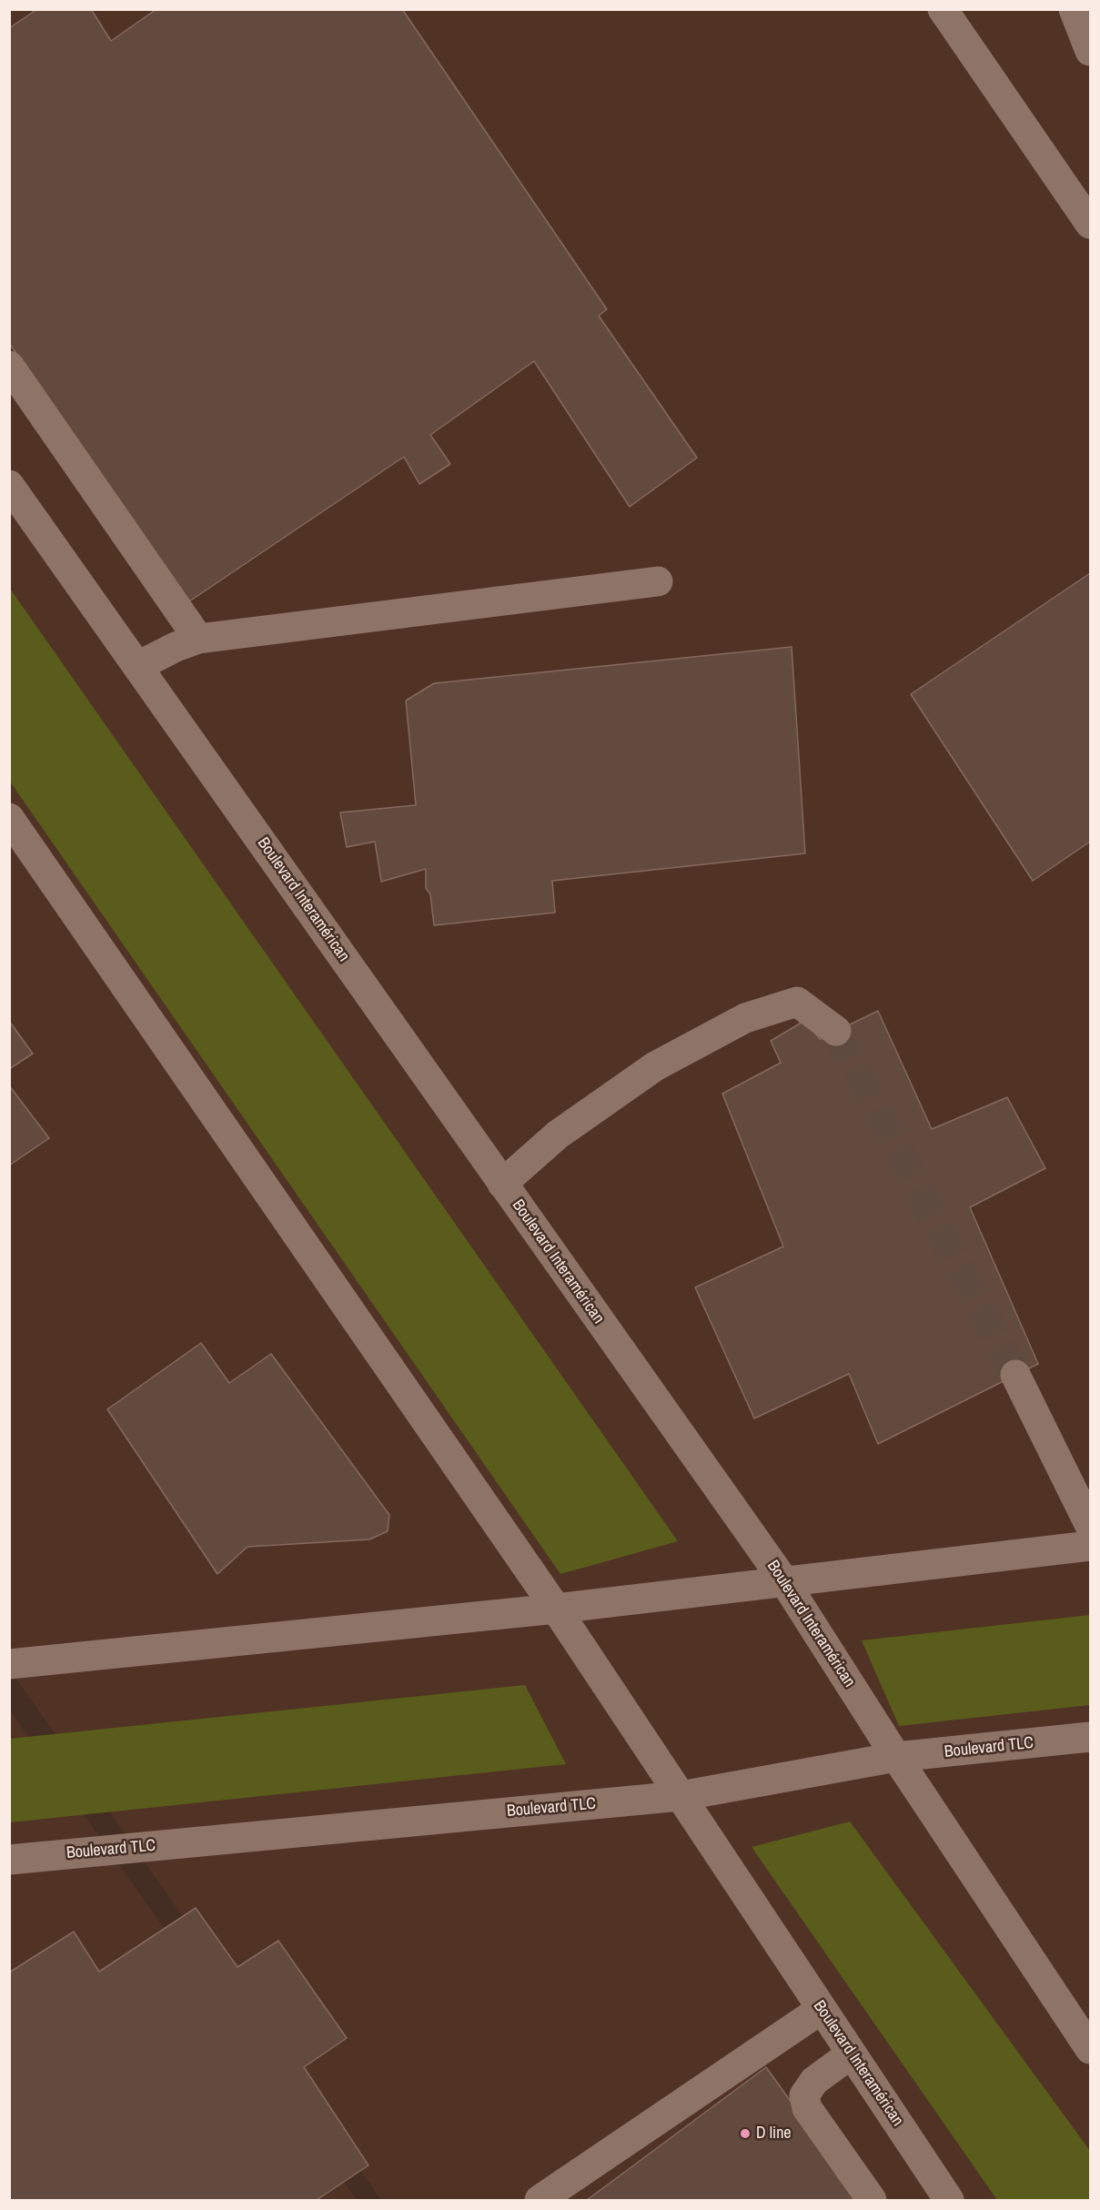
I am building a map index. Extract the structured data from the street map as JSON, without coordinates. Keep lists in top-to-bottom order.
{
  "streets": {
    "street": ["Boulevard Interamérican", "Boulevard TLC"]
  },
  "crossings": [
    ["Boulevard Interamérican", "Boulevard TLC"]
  ],
  "places": ["D line"]
}
